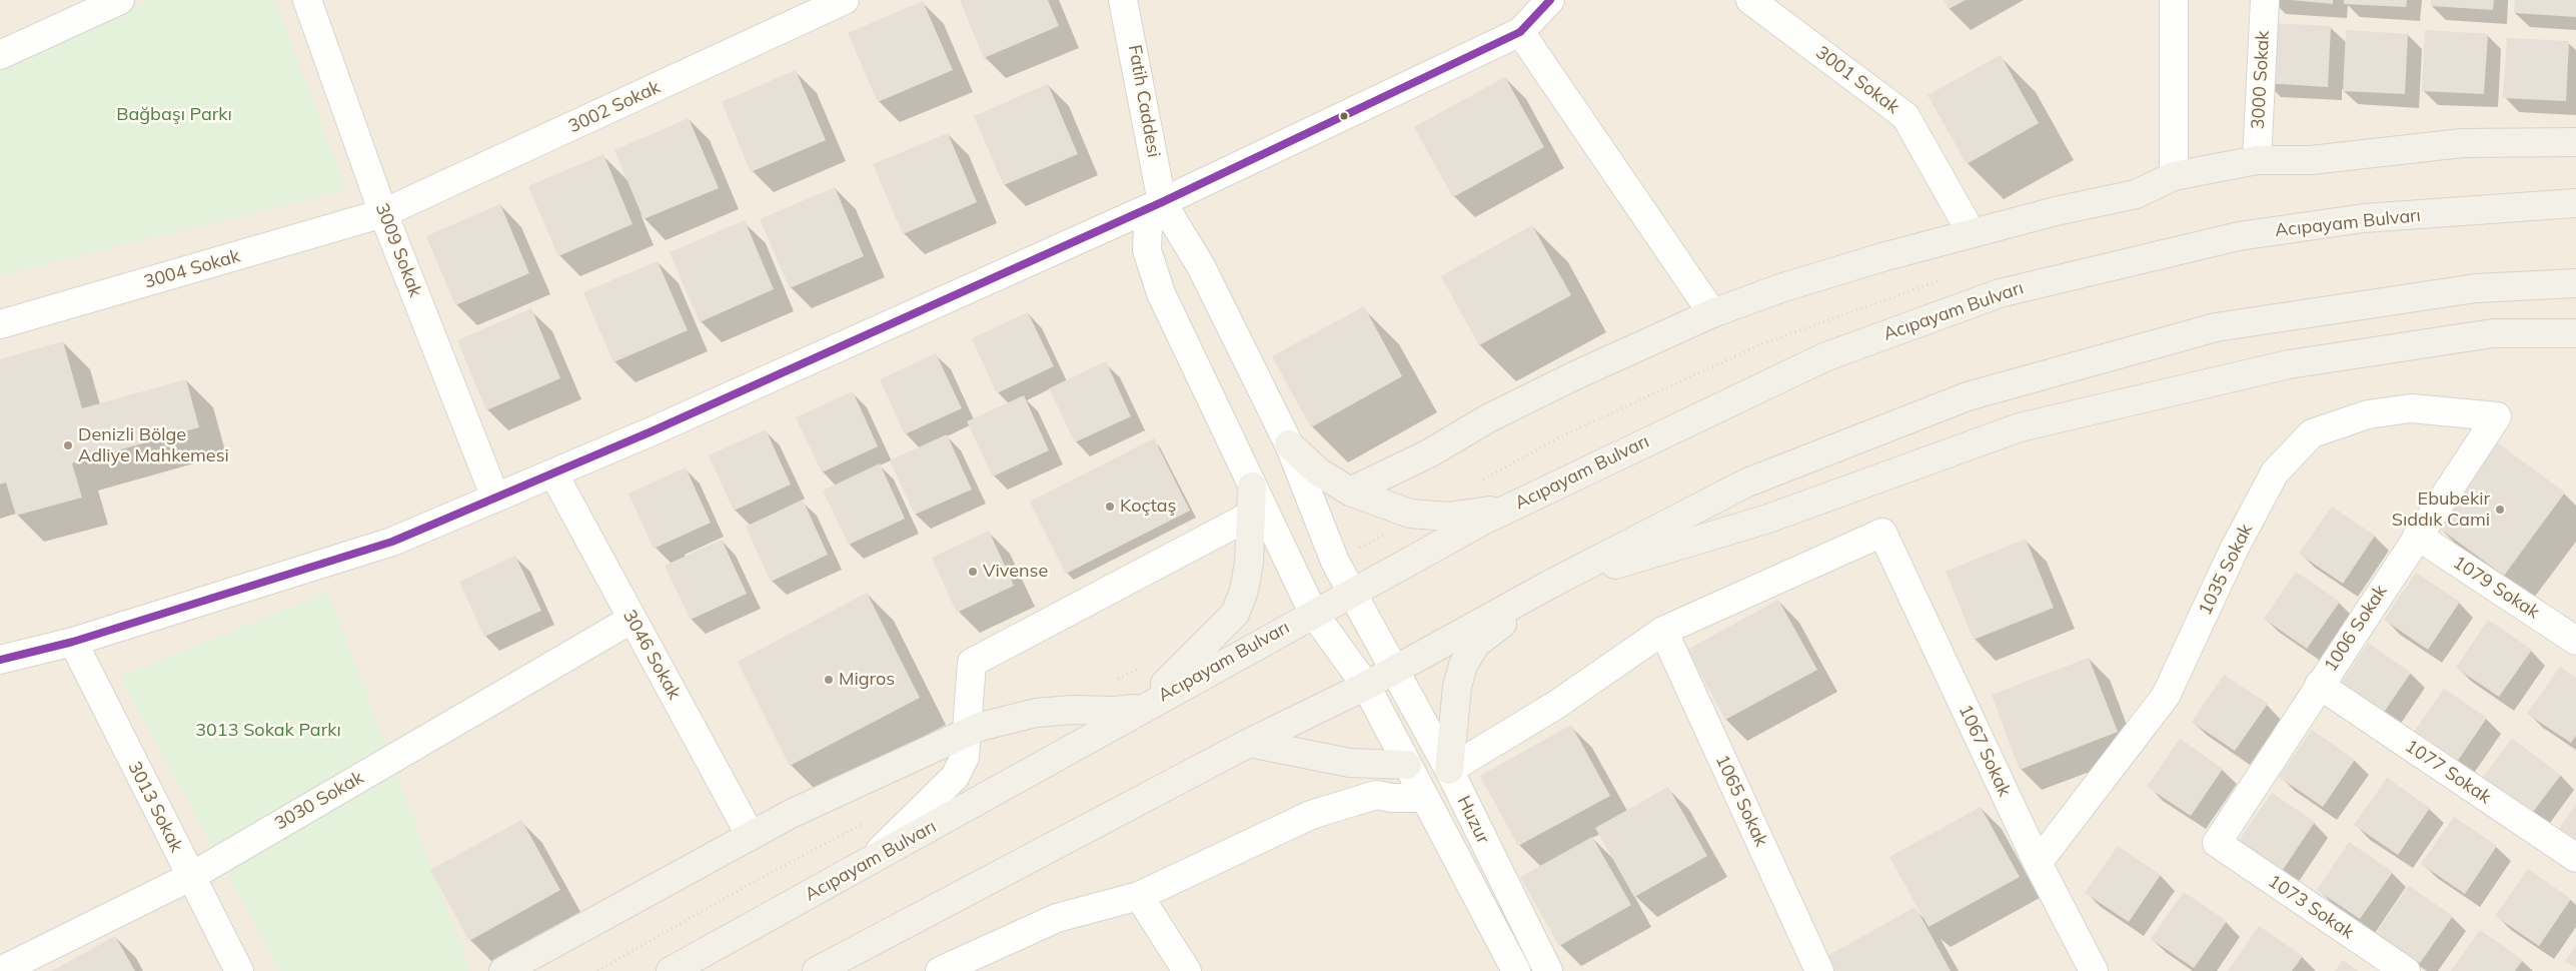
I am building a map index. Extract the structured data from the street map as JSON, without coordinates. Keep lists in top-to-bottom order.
{
  "streets": {
    "main road": ["Acıpayam Bulvarı"],
    "street": [
      "3001 Sokak",
      "3000 Sokak",
      "Fatih Caddesi",
      "3002 Sokak",
      "3009 Sokak",
      "3004 Sokak",
      "1035 Sokak",
      "1079 Sokak",
      "1006 Sokak",
      "3046 Sokak",
      "1067 Sokak",
      "1077 Sokak",
      "3030 Sokak",
      "1065 Sokak",
      "3013 Sokak",
      "Huzur",
      "1073 Sokak"
    ]
  },
  "crossings": [
    ["Fatih Caddesi", "Huzur"],
    ["3002 Sokak", "3009 Sokak"],
    ["3002 Sokak", "3004 Sokak"],
    ["Acıpayam Bulvarı", "Huzur"],
    ["3009 Sokak", "3004 Sokak"],
    ["1035 Sokak", "1006 Sokak"],
    ["1035 Sokak", "1067 Sokak"],
    ["1079 Sokak", "1006 Sokak"],
    ["1006 Sokak", "1077 Sokak"],
    ["1006 Sokak", "1073 Sokak"],
    ["3046 Sokak", "3030 Sokak"],
    ["1067 Sokak", "1065 Sokak"],
    ["3030 Sokak", "3013 Sokak"]
  ],
  "parks": ["Bağbaşı Parkı", "3013 Sokak Parkı"],
  "places": [
    "Denizli Bölge Adliye Mahkemesi",
    "Koçtaş",
    "Ebubekir Sıddık Cami",
    "Vivense",
    "Migros"
  ]
}
